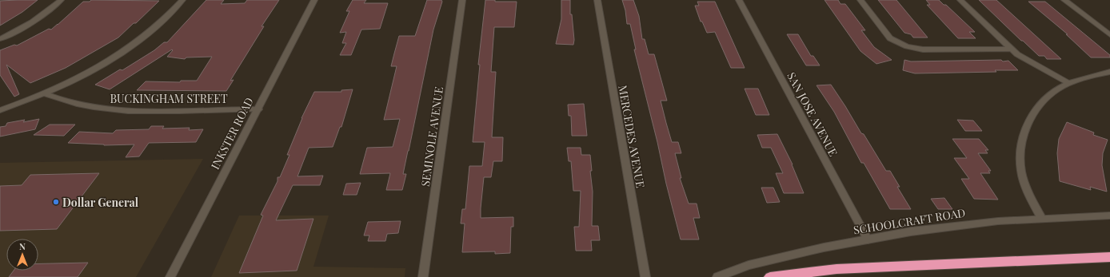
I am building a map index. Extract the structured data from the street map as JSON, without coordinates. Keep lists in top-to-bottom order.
{
  "streets": {
    "street": [
      "BUCKINGHAM STREET",
      "SAN JOSE AVENUE",
      "INKSTER ROAD",
      "SEMINOLE AVENUE",
      "MERCEDES AVENUE",
      "SCHOOLCRAFT ROAD"
    ]
  },
  "crossings": [
    ["BUCKINGHAM STREET", "INKSTER ROAD"],
    ["SAN JOSE AVENUE", "SCHOOLCRAFT ROAD"]
  ],
  "places": ["Dollar General"],
  "north": "top"
}
